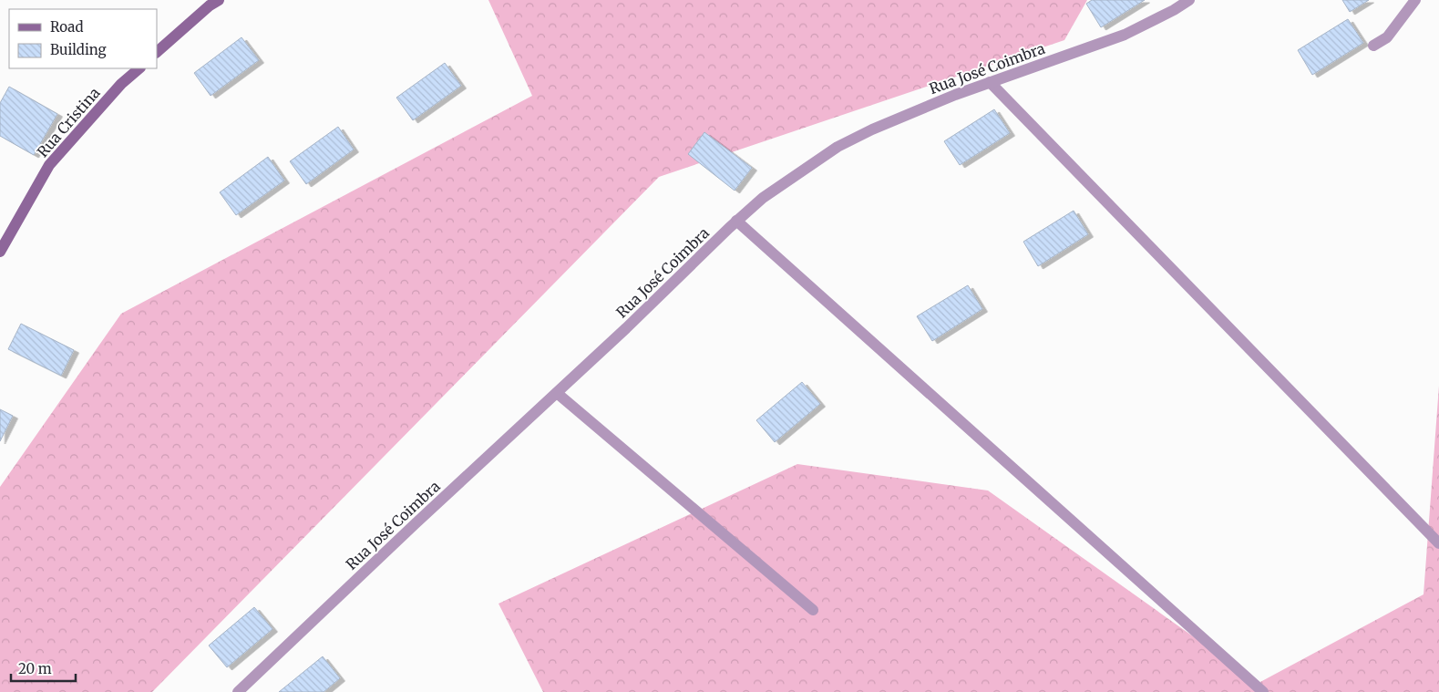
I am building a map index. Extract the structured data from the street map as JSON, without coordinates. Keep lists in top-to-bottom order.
{
  "streets": {
    "main road": ["Rua Cristina"],
    "street": ["Rua José Coimbra"]
  },
  "legend": ["Road", "Building"],
  "scale_bar": "20 m"
}
